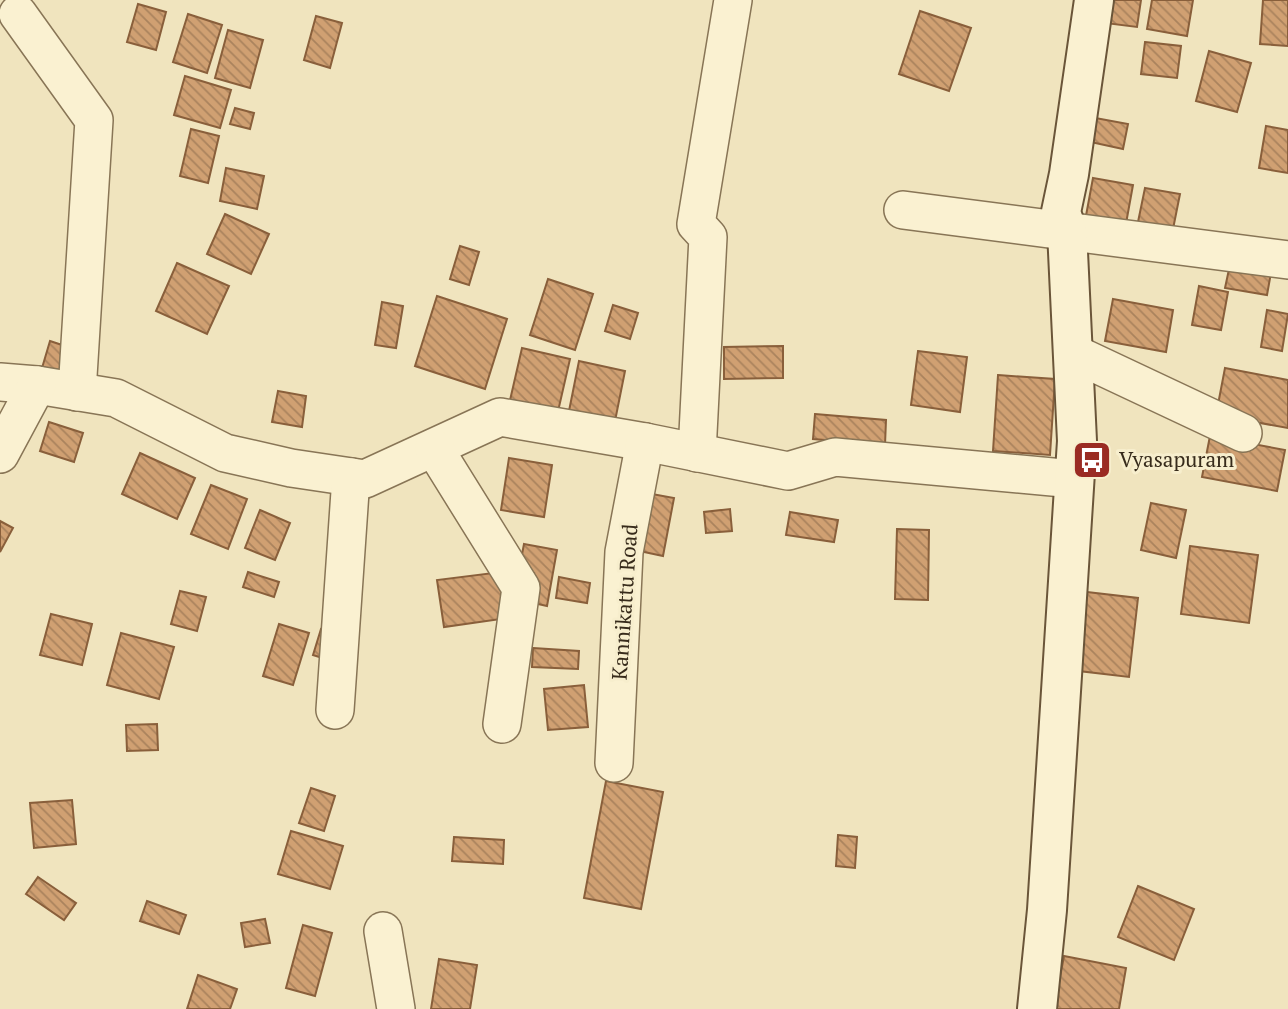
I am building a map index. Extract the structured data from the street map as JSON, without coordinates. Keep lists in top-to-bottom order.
{
  "streets": {
    "street": ["Kannikattu Road"]
  },
  "places": {
    "bus stop": ["Vyasapuram"]
  }
}
